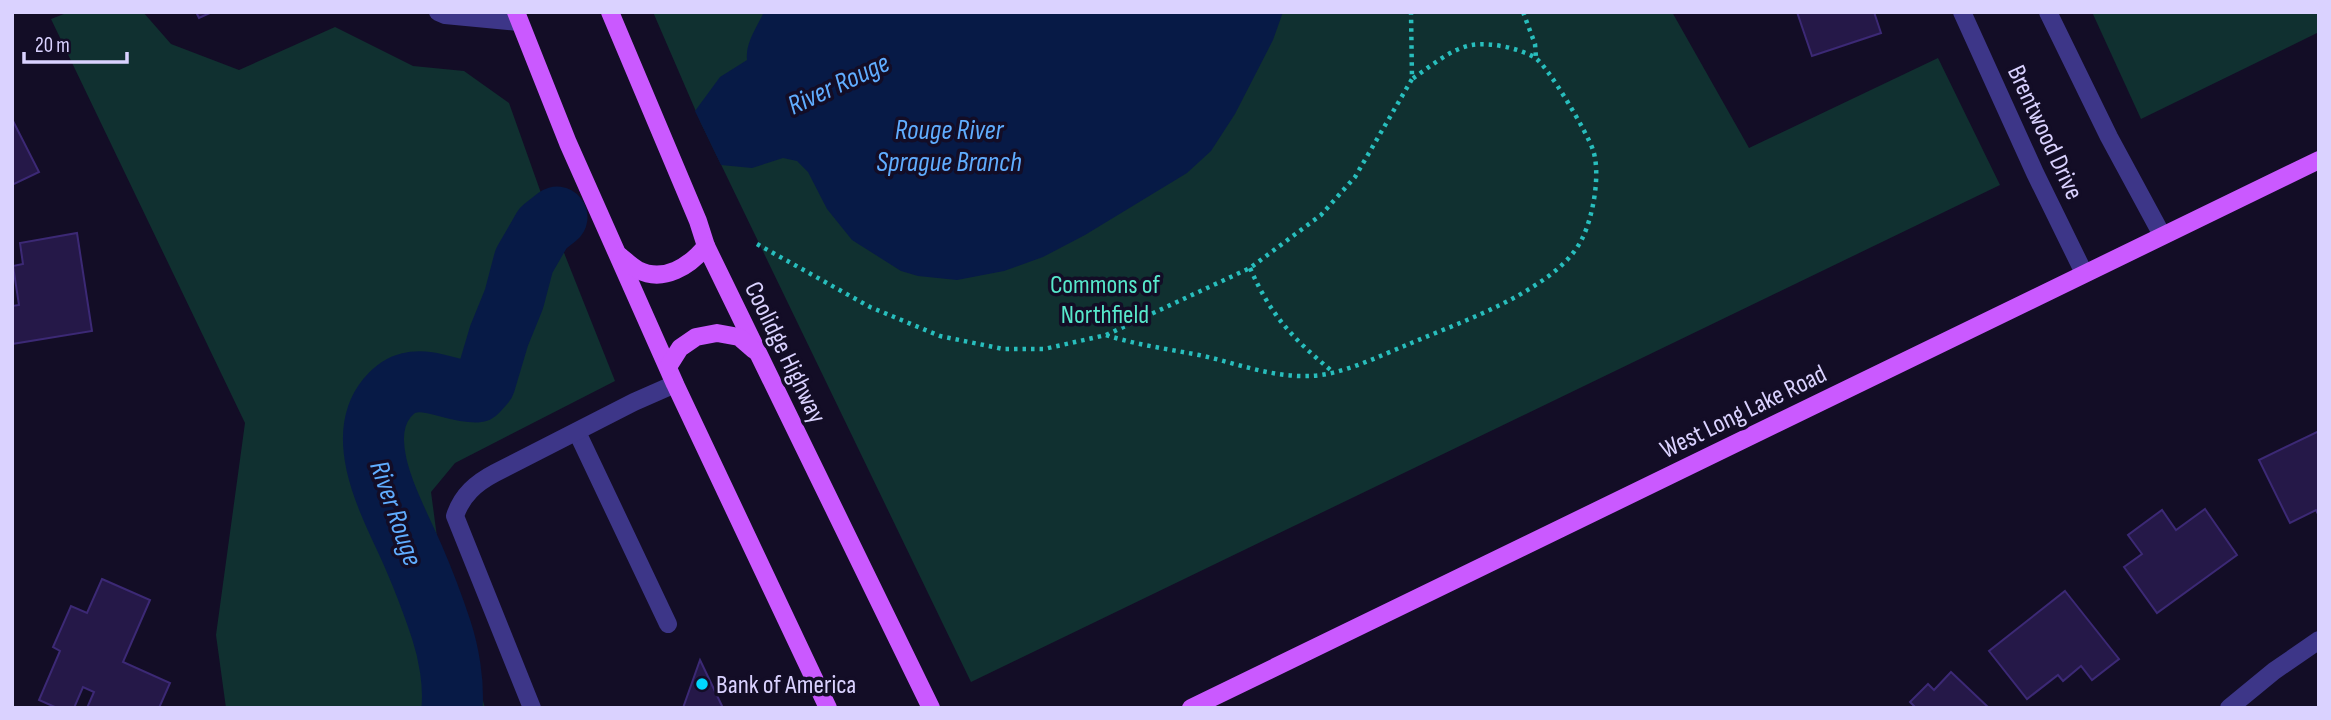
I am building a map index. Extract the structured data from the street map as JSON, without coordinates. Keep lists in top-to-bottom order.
{
  "streets": {
    "main road": ["Coolidge Highway", "West Long Lake Road"],
    "street": ["Brentwood Drive"]
  },
  "crossings": [
    ["Brentwood Drive", "West Long Lake Road"]
  ],
  "water": ["River Rouge", "Rouge River Sprague Branch"],
  "parks": ["Commons of Northfield"],
  "places": ["Bank of America"],
  "scale_bar": "20 m"
}
